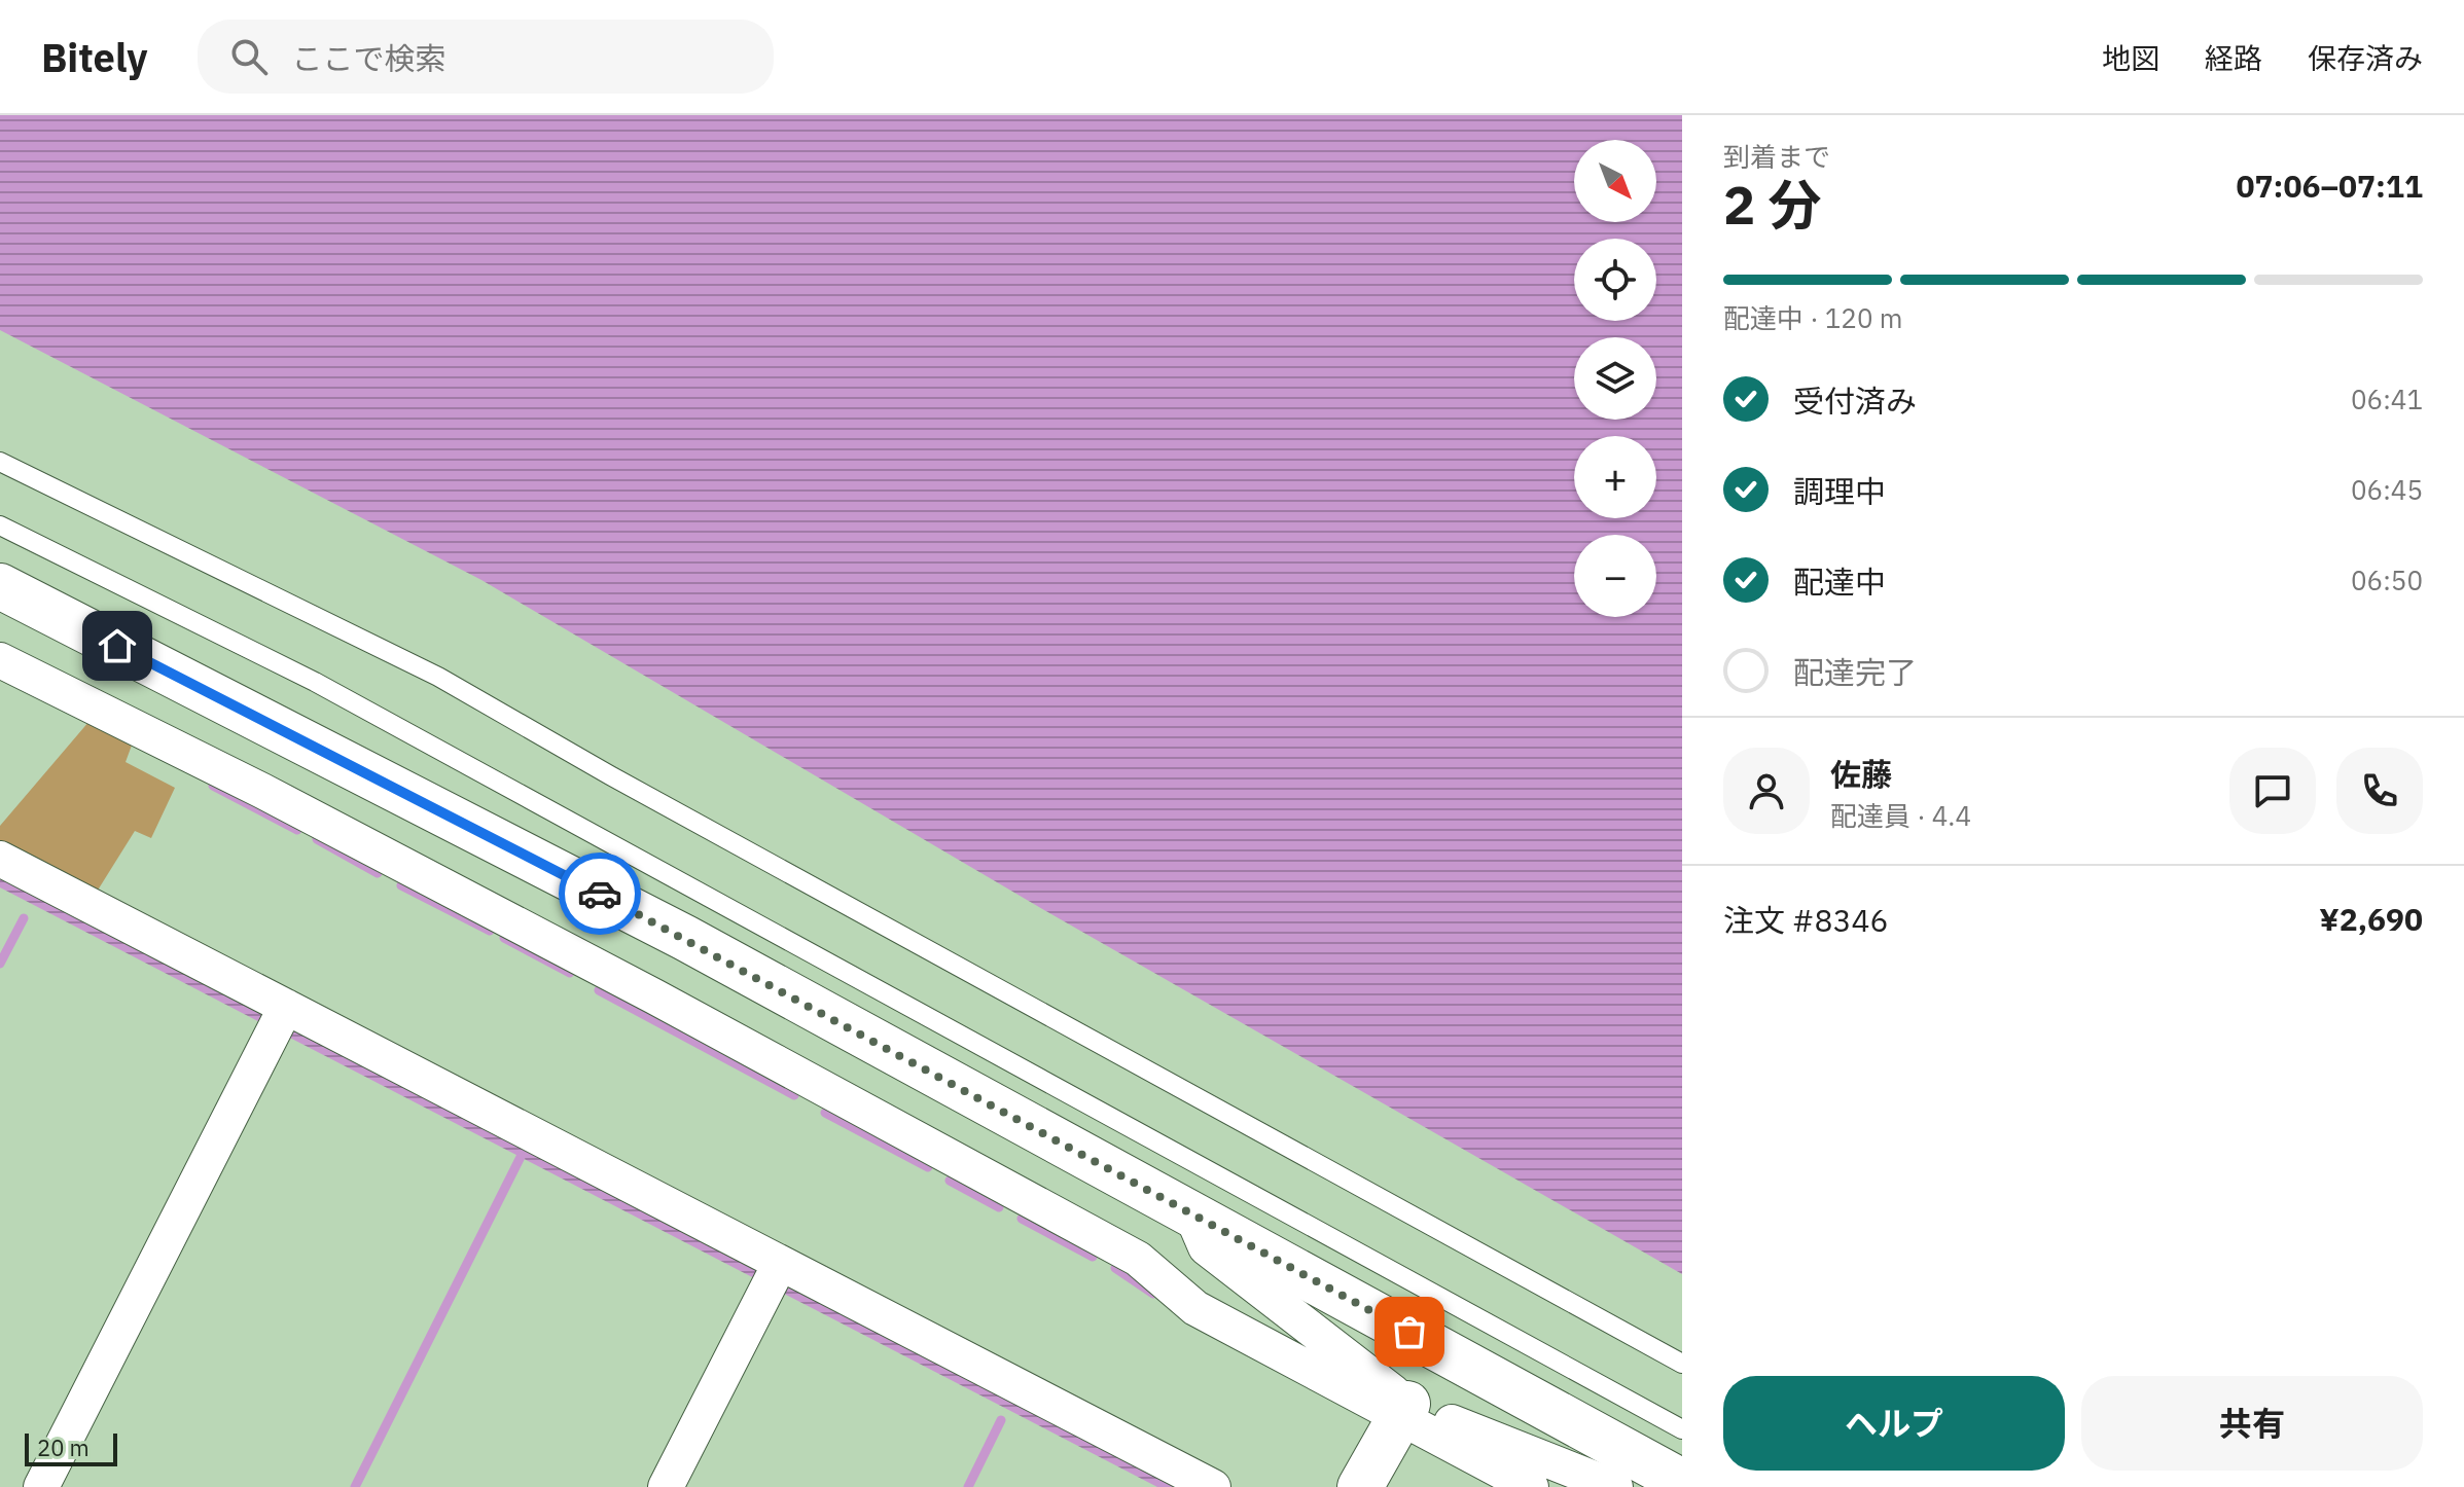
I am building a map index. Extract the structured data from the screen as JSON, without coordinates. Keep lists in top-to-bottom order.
{
  "scale_bar": "20 m",
  "north": "bottom right",
  "page": {
    "header": "Bitely",
    "search": "ここで検索",
    "nav": ["地図", "経路", "保存済み"],
    "heading": ["2 分", "到着まで", "07:06–07:11"],
    "panel": [
      "佐藤",
      "配達員 · 4.4",
      "注文 #8346",
      "¥2,690"
    ],
    "map_buttons": ["+", "−"],
    "bar": "配達中 · 120 m",
    "list": [
      ["受付済み", "06:41"],
      ["調理中", "06:45"],
      ["配達中", "06:50"],
      "配達完了"
    ],
    "buttons": ["ヘルプ", "共有"],
    "scale": "20 m"
  }
}
